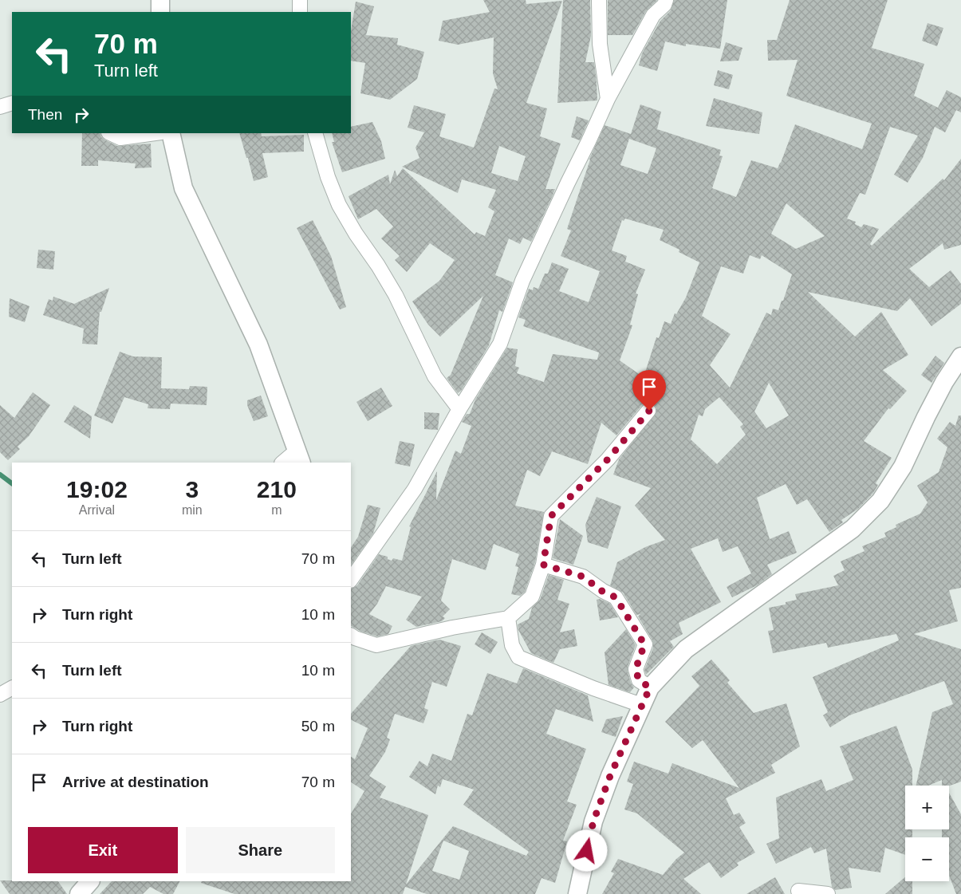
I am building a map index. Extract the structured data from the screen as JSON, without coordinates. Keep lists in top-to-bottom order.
{
  "page": {
    "turn": ["70 m", "Turn left"],
    "then": "Then",
    "eta": [
      "19:02",
      "Arrival",
      "3",
      "min",
      "210",
      "m"
    ],
    "list": [
      {
        "name": "Turn left",
        "value": "70 m"
      },
      {
        "name": "Turn right",
        "value": "10 m"
      },
      {
        "name": "Turn left",
        "value": "10 m"
      },
      {
        "name": "Turn right",
        "value": "50 m"
      },
      {
        "name": "Arrive at destination",
        "value": "70 m"
      }
    ],
    "map_buttons": ["+", "−"],
    "buttons": ["Exit", "Share"]
  }
}
